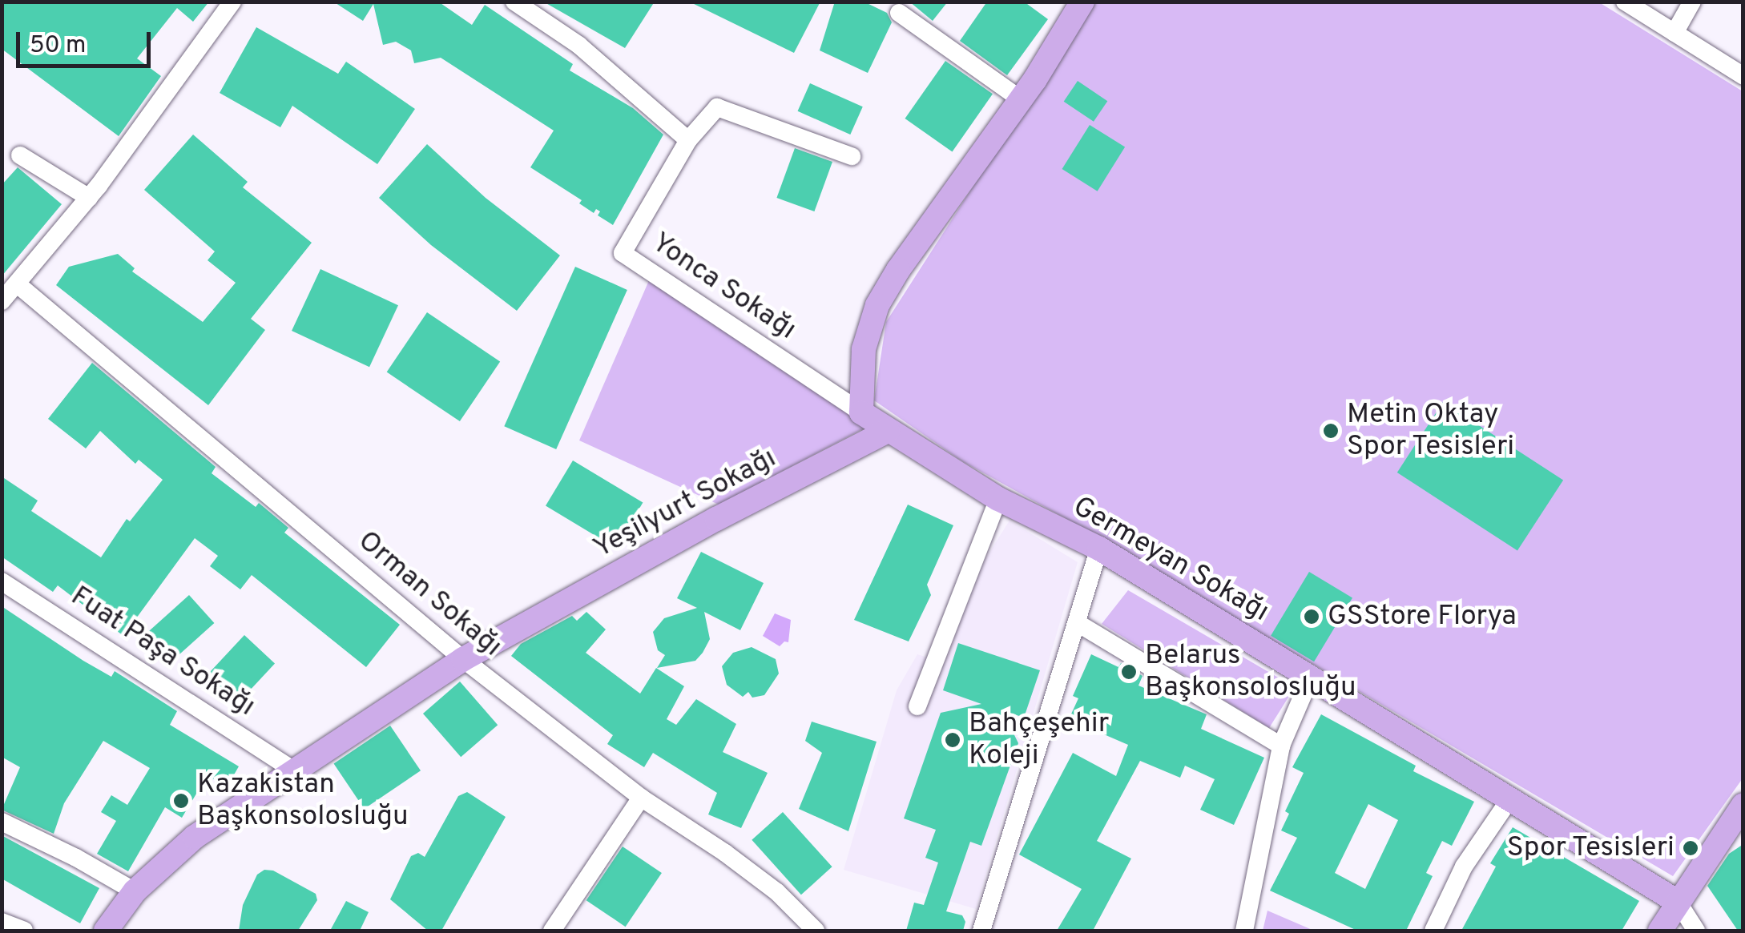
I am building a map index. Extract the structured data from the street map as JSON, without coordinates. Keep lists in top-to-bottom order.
{
  "streets": {
    "main road": ["Yeşilyurt Sokağı", "Germeyan Sokağı"],
    "street": ["Yonca Sokağı", "Orman Sokağı", "Fuat Paşa Sokağı"]
  },
  "crossings": [
    ["Yeşilyurt Sokağı", "Germeyan Sokağı"],
    ["Yeşilyurt Sokağı", "Orman Sokağı"],
    ["Yeşilyurt Sokağı", "Fuat Paşa Sokağı"]
  ],
  "places": [
    "Metin Oktay Spor Tesisleri",
    "GSStore Florya",
    "Belarus Başkonsolosluğu",
    "Bahçeşehir Koleji",
    "Kazakistan Başkonsolosluğu",
    "Spor Tesisleri"
  ],
  "scale_bar": "50 m"
}
